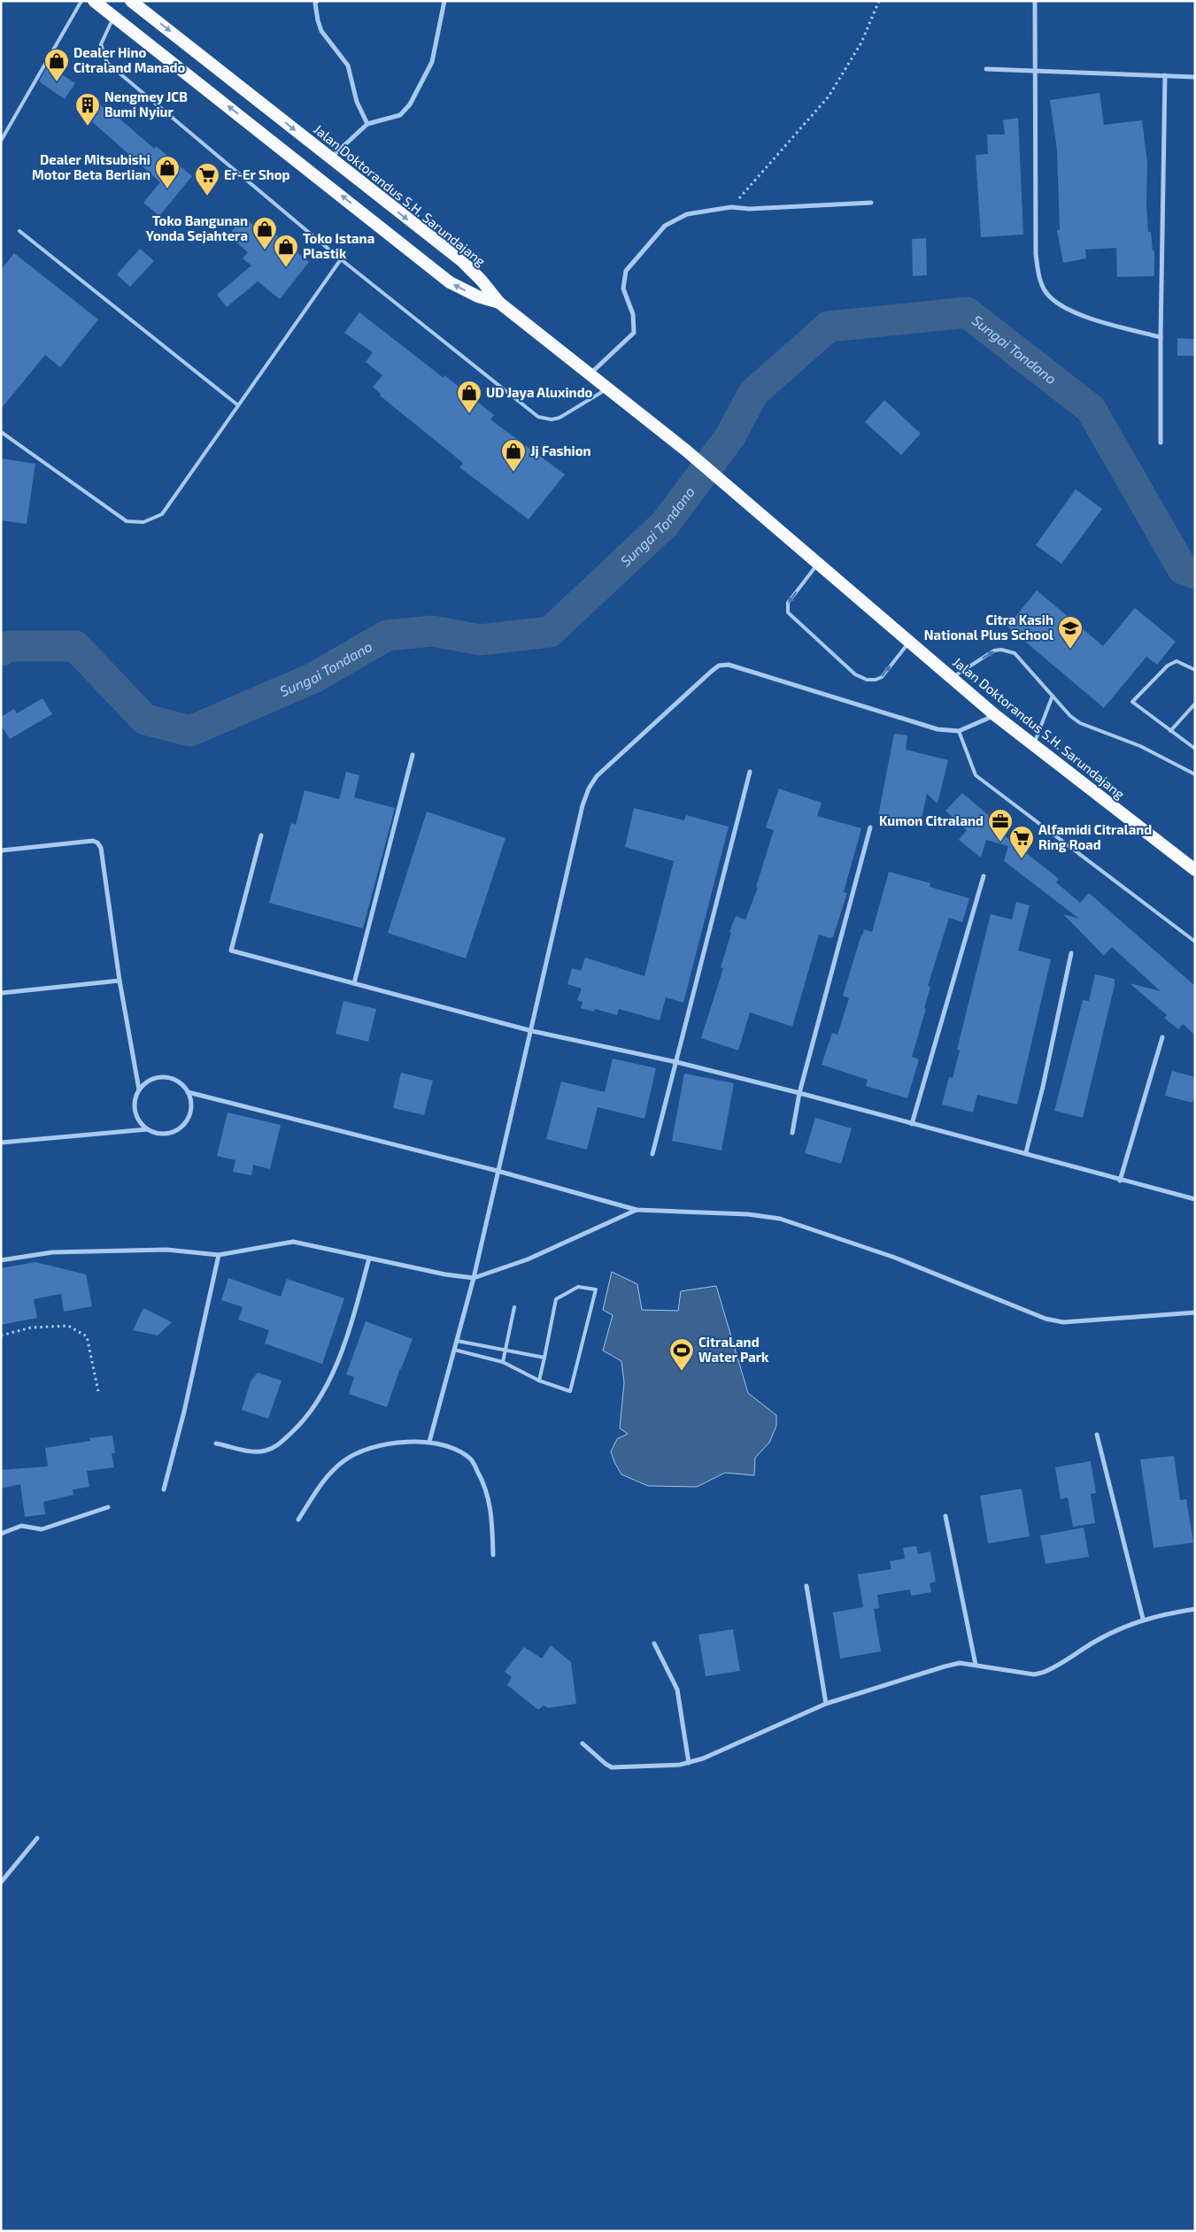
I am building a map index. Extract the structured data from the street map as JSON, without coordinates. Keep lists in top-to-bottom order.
{
  "streets": {
    "highway": ["Jalan Doktorandus S.H. Sarundajang"]
  },
  "water": ["Sungai Tondano"],
  "places": {
    "shop": [
      "Dealer Hino Citraland Manado",
      "Dealer Mitsubishi Motor Beta Berlian",
      "Toko Bangunan Yonda Sejahtera",
      "Toko Istana Plastik",
      "UD Jaya Aluxindo",
      "Jj Fashion"
    ],
    "building": ["Nengmey JCB Bumi Nyiur"],
    "supermarket": ["Er-Er Shop", "Alfamidi Citraland Ring Road"],
    "school or university": ["Citra Kasih National Plus School"],
    "office": ["Kumon Citraland"],
    "sports": ["CitraLand Water Park"]
  }
}
